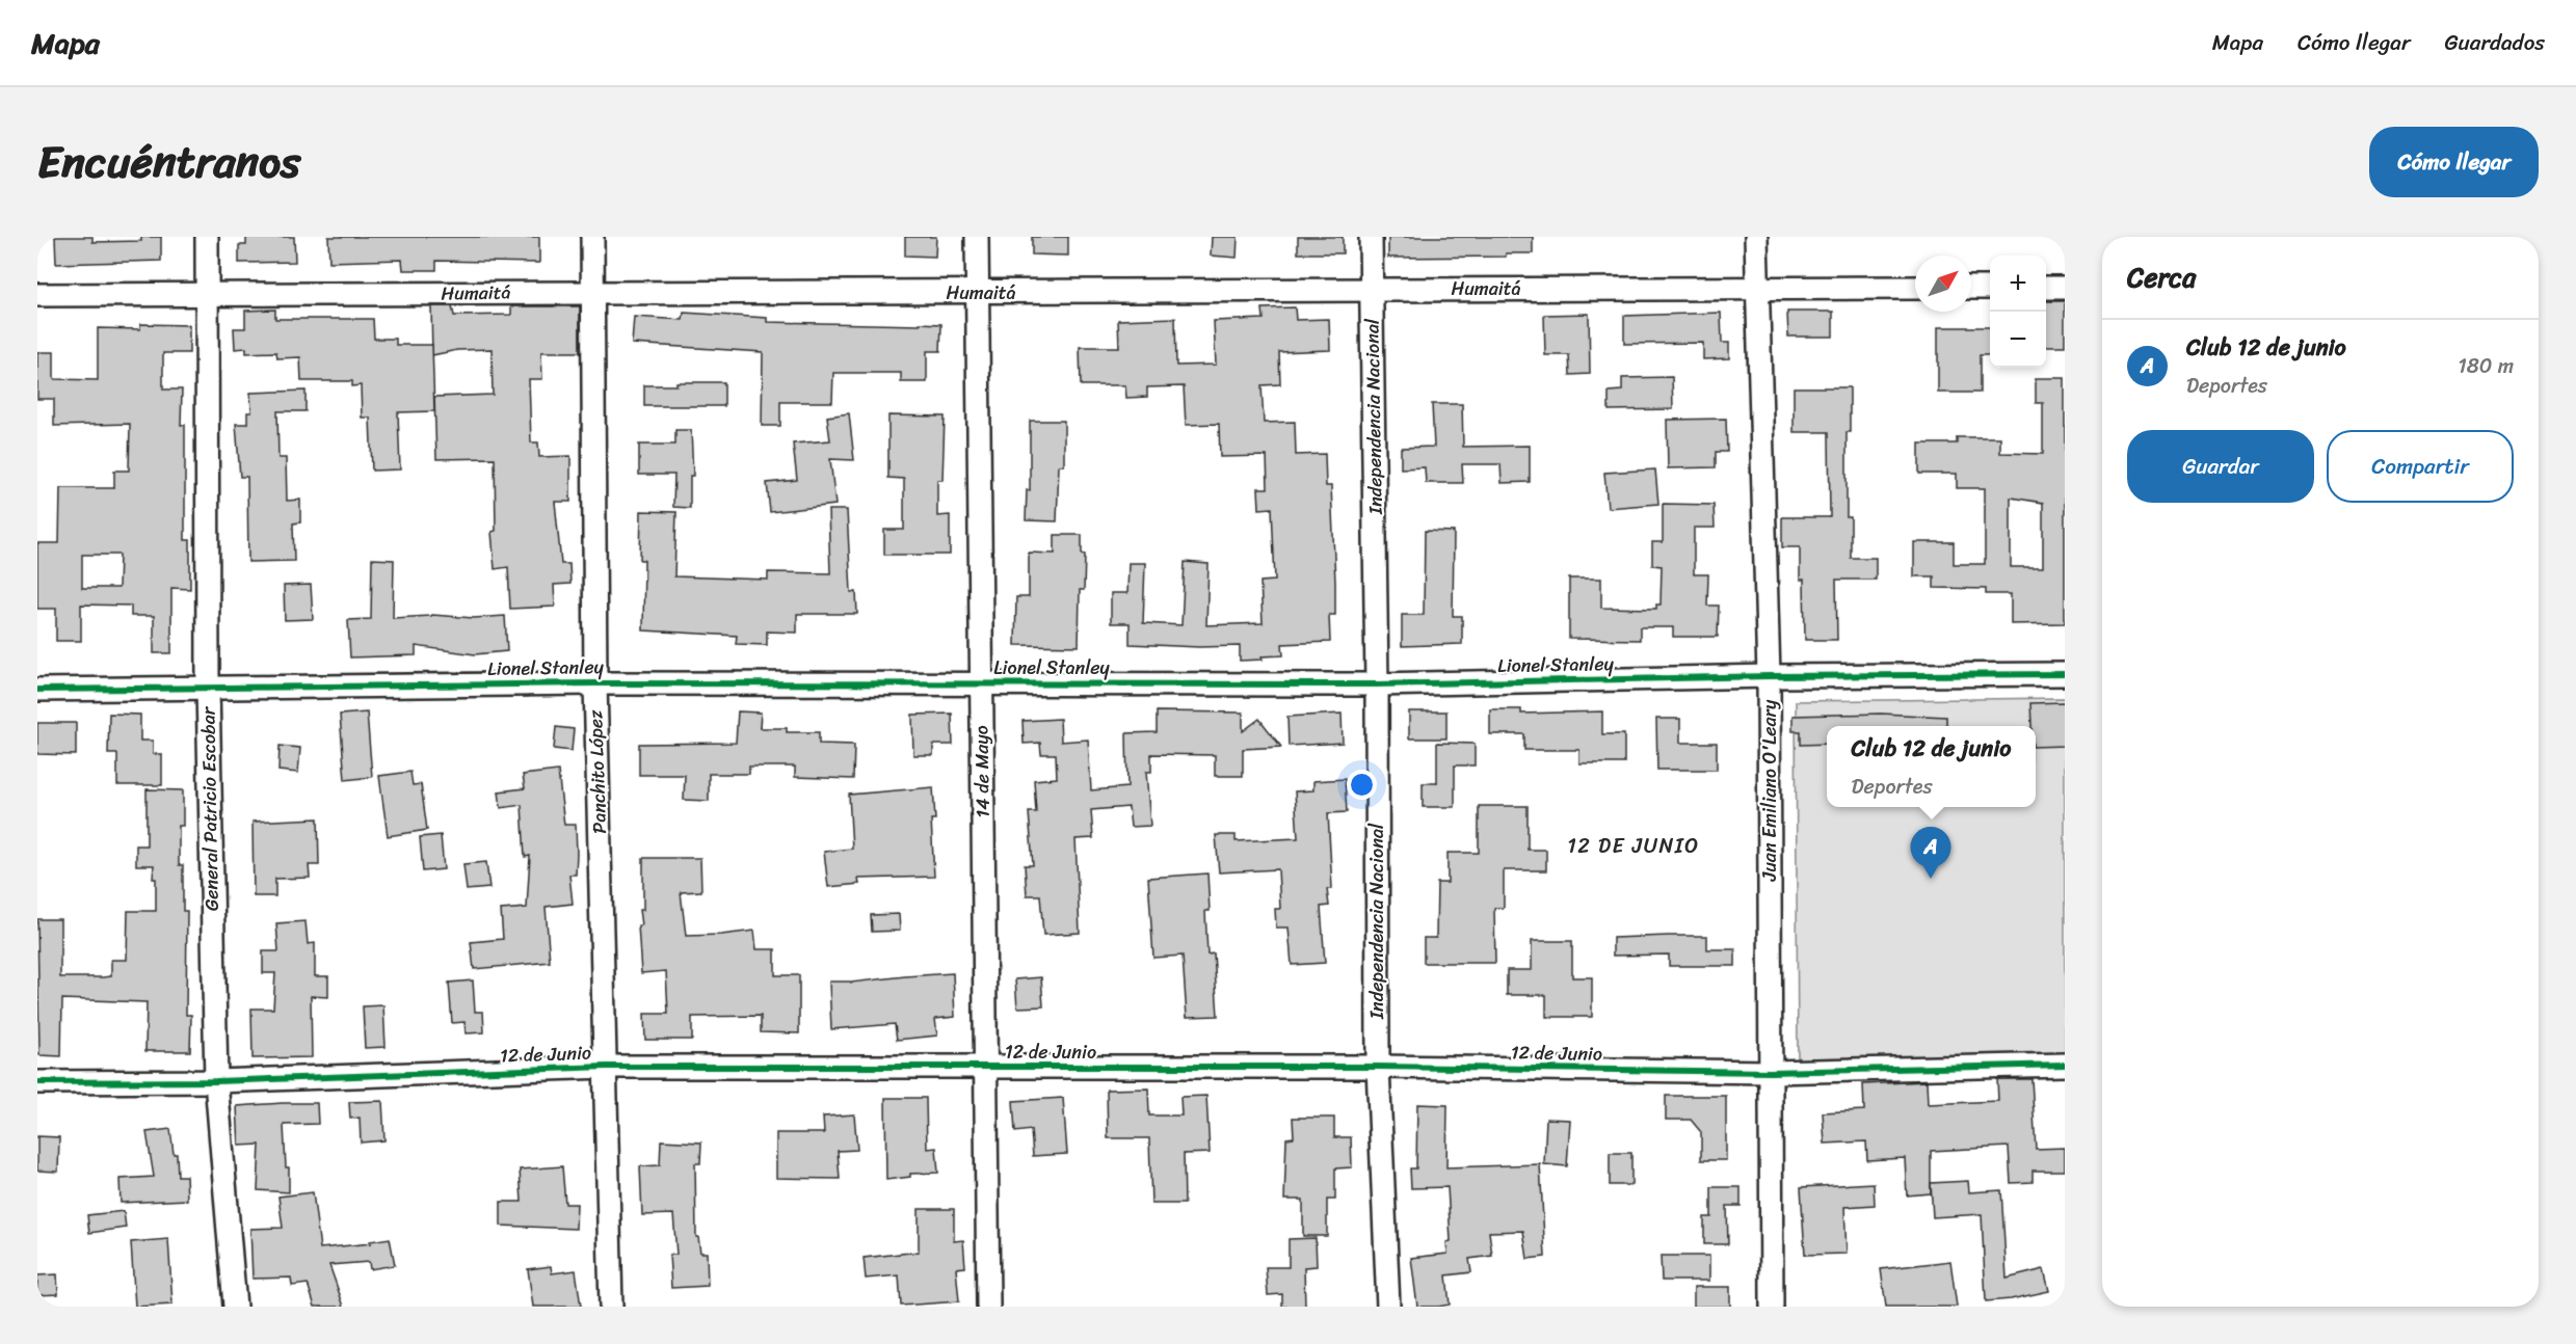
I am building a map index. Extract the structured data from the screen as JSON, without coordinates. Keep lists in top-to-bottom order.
{
  "streets": {
    "street": [
      "Humaitá",
      "Independencia Nacional",
      "Lionel Stanley",
      "Panchito López",
      "14 de Mayo",
      "Juan Emiliano O'Leary",
      "General Patricio Escobar",
      "12 de Junio"
    ]
  },
  "crossings": [
    ["Humaitá", "Independencia Nacional"],
    ["Humaitá", "Panchito López"],
    ["Humaitá", "14 de Mayo"],
    ["Humaitá", "Juan Emiliano O'Leary"],
    ["Humaitá", "General Patricio Escobar"],
    ["Independencia Nacional", "Lionel Stanley"],
    ["Independencia Nacional", "12 de Junio"],
    ["Lionel Stanley", "Panchito López"],
    ["Lionel Stanley", "14 de Mayo"],
    ["Lionel Stanley", "Juan Emiliano O'Leary"],
    ["Lionel Stanley", "General Patricio Escobar"],
    ["Panchito López", "12 de Junio"],
    ["14 de Mayo", "12 de Junio"],
    ["Juan Emiliano O'Leary", "12 de Junio"],
    ["General Patricio Escobar", "12 de Junio"]
  ],
  "districts": ["12 DE JUNIO"],
  "north": "top right",
  "page": {
    "header": "Mapa",
    "nav": ["Mapa", "Cómo llegar", "Guardados"],
    "title": "Encuéntranos",
    "buttons": [
      "Cómo llegar",
      ["Guardar", "Compartir"]
    ],
    "heading": "Cerca",
    "map_buttons": ["+", "−"],
    "list": [
      {
        "mark": "A",
        "name": "Club 12 de junio",
        "note": "Deportes",
        "value": "180 m"
      }
    ],
    "popup": ["Club 12 de junio", "Deportes"],
    "pins": "A"
  }
}
